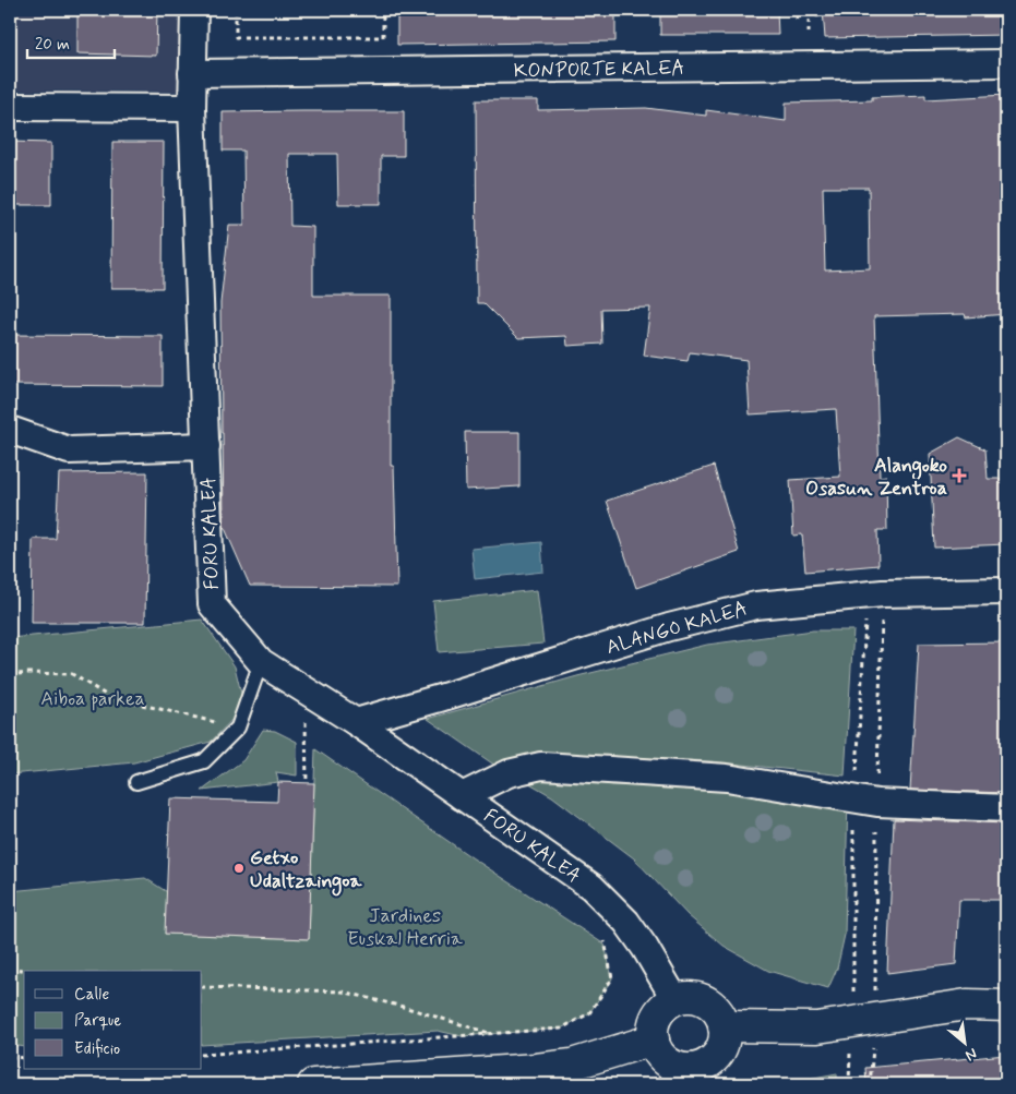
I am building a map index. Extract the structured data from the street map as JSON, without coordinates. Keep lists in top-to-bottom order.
{
  "streets": {
    "street": ["KONPORTE KALEA", "FORU KALEA", "ALANGO KALEA"]
  },
  "crossings": [
    ["KONPORTE KALEA", "FORU KALEA"],
    ["FORU KALEA", "ALANGO KALEA"]
  ],
  "parks": ["Aiboa parkea", "Jardines Euskal Herria"],
  "places": {
    "health": ["Alangoko Osasun Zentroa"],
    "other": ["Getxo Udaltzaingoa"]
  },
  "legend": ["Calle", "Parque", "Edificio"],
  "scale_bar": "20 m",
  "north": "bottom right"
}
